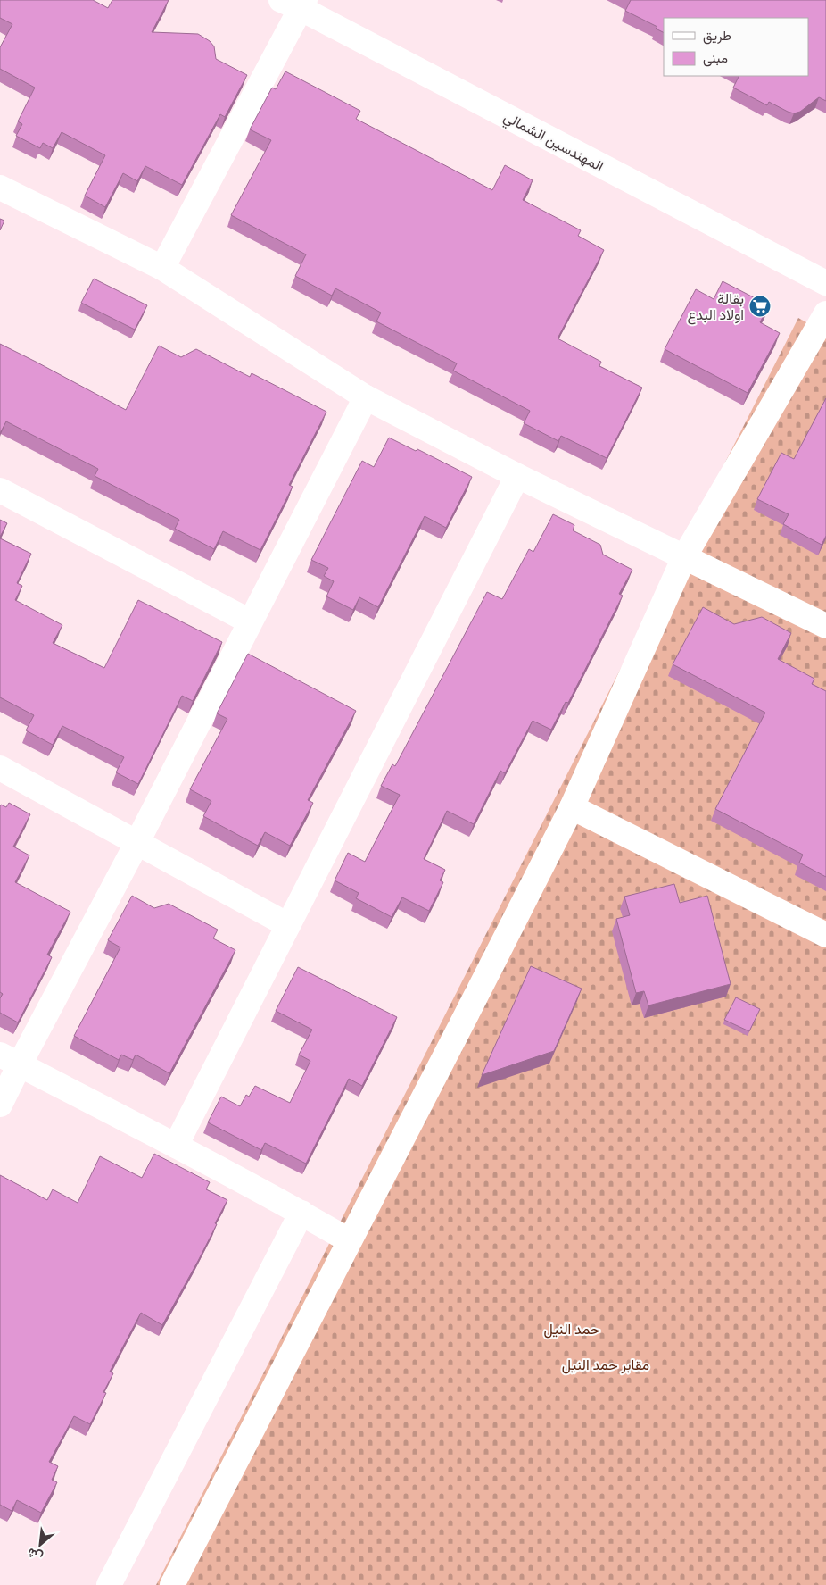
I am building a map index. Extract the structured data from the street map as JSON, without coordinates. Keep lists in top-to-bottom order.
{
  "streets": {
    "street": ["المهندسين الشمالي"]
  },
  "parks": ["حمد النيل", "مقابر حمد النيل"],
  "places": {
    "supermarket": ["بقالة اولاد البدع"]
  },
  "legend": ["طريق", "مبنى"],
  "north": "bottom left"
}
